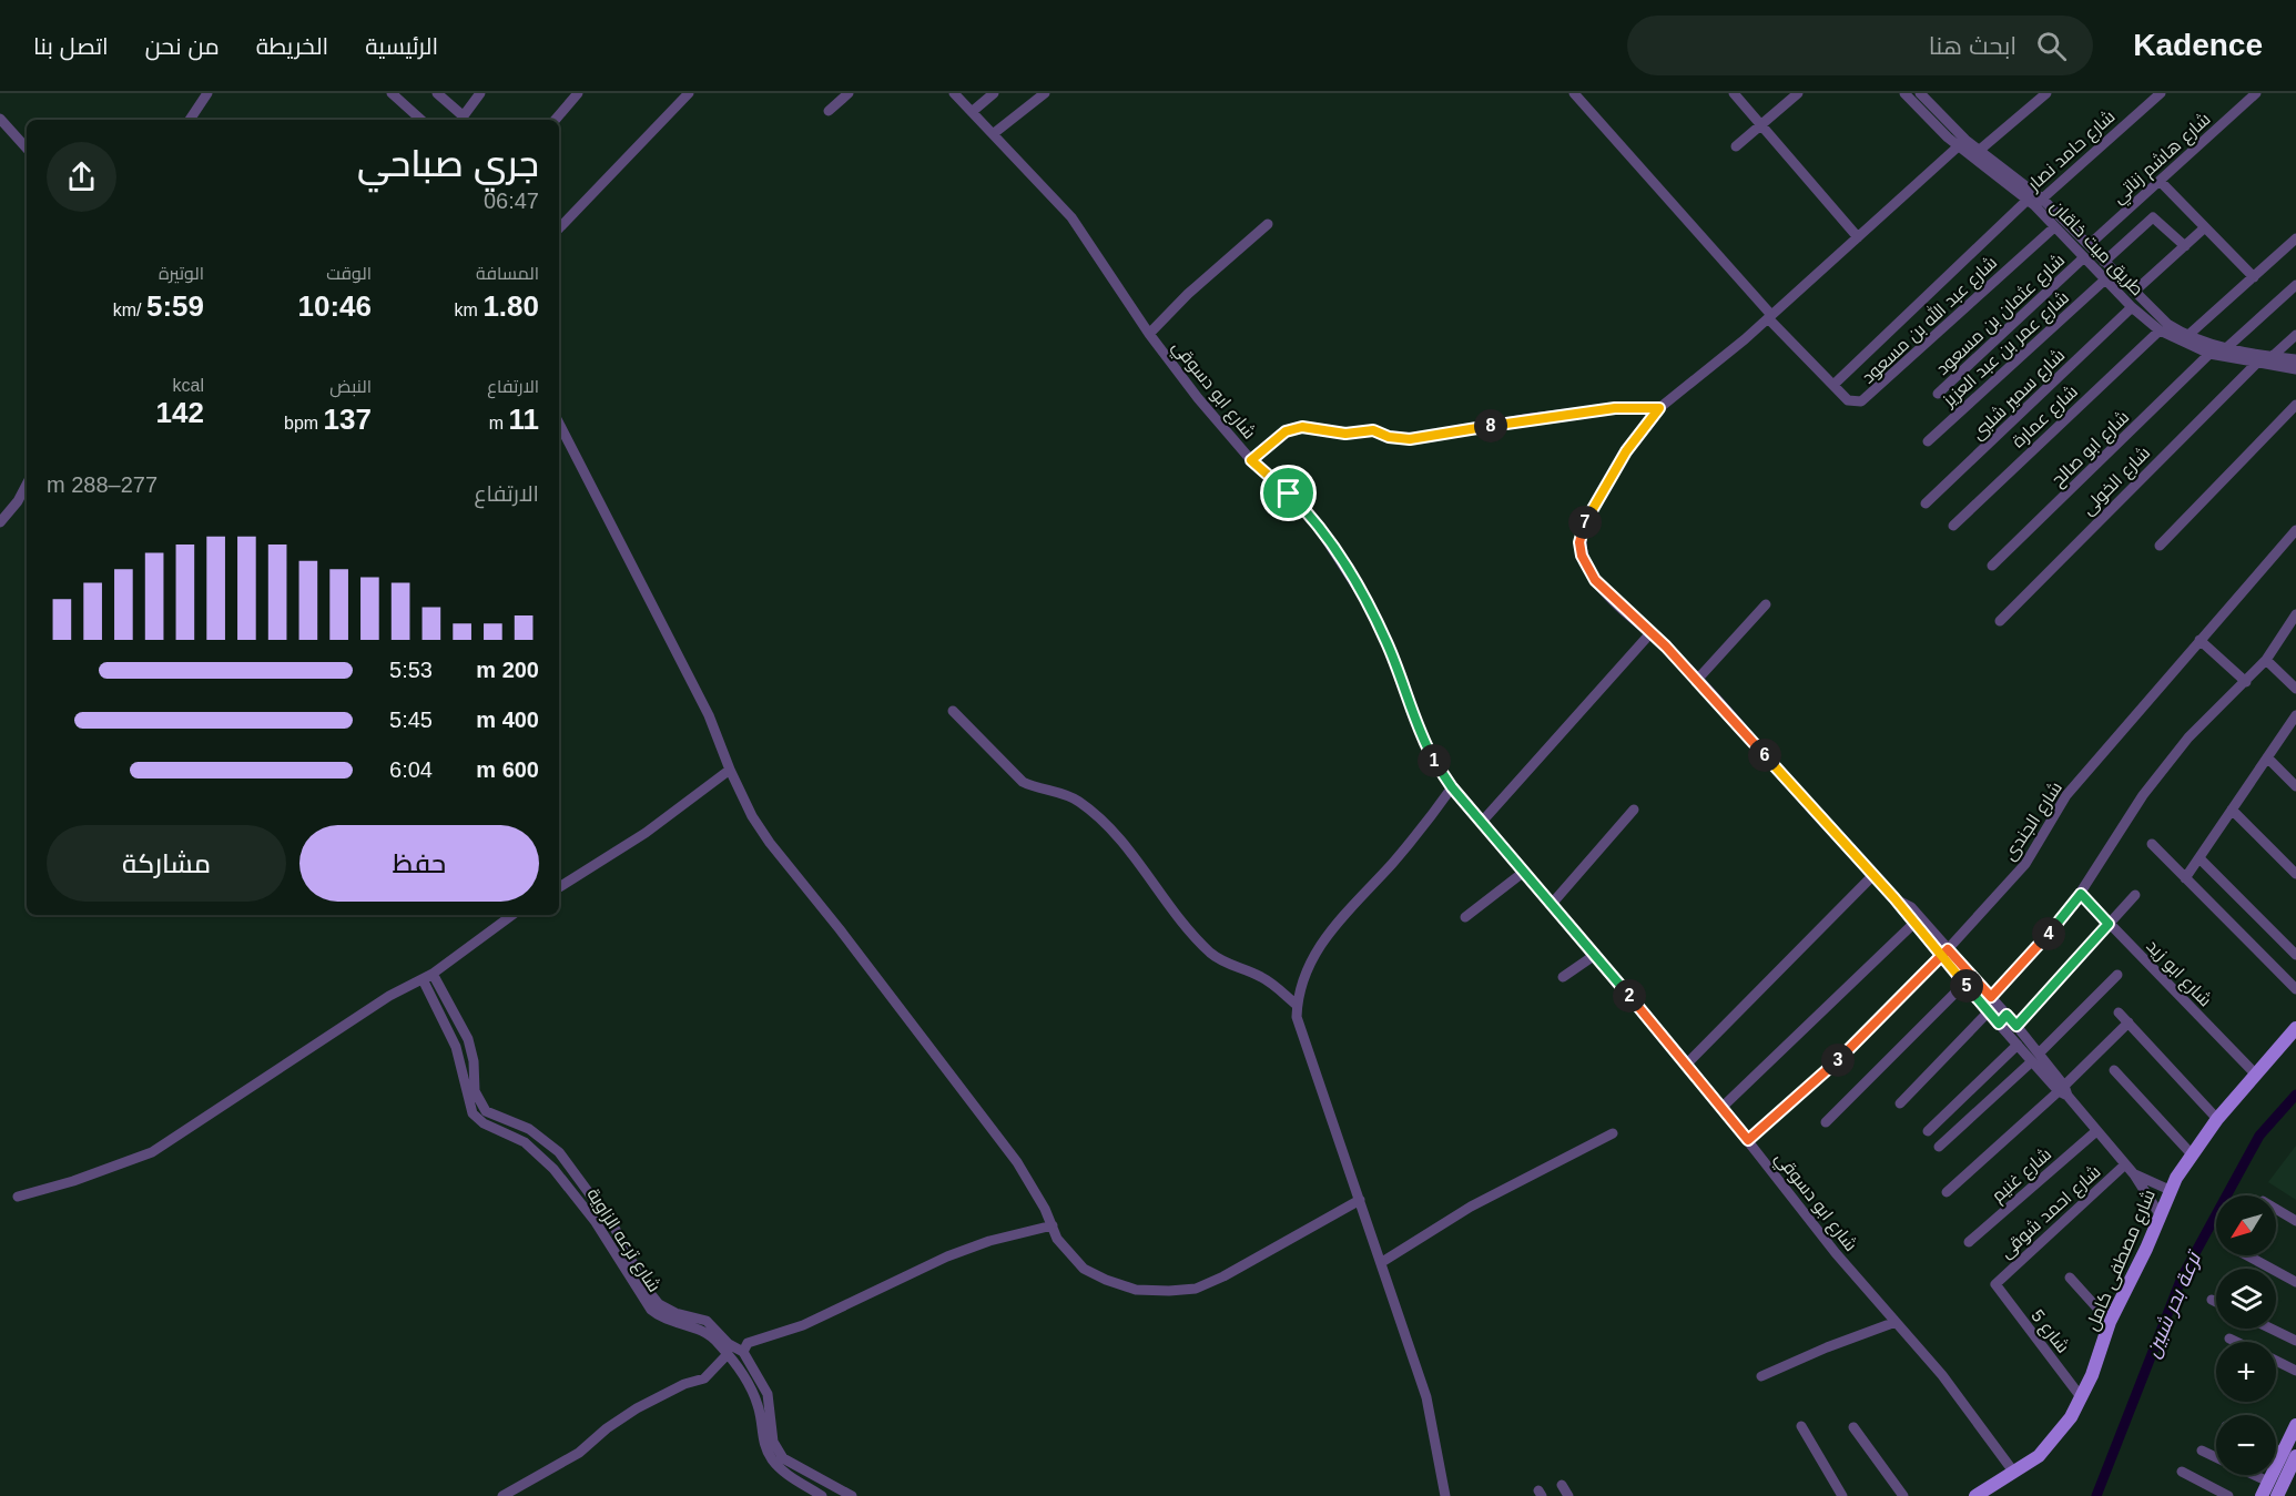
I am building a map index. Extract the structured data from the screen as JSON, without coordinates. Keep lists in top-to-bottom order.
{
  "streets": {
    "main road": ["شارع مصطفى كامل"],
    "street": [
      "شارع حامد نصار",
      "شارع هاشم زناتي",
      "طريق ميت خاقان",
      "شارع عثمان بن مسعود",
      "شارع عبد الله بن مسعود",
      "شارع عمر بن عبد العزيز",
      "شارع ابو دسوقي",
      "شارع سمير شلبى",
      "شارع عمارة",
      "شارع ابو صالح",
      "شارع الخولى",
      "شارع الجندى",
      "شارع ابو زيد",
      "شارع غنيم",
      "شارع احمد شوقى",
      "شارع ترعه الزاوية",
      "شارع 5"
    ]
  },
  "crossings": [
    ["شارع حامد نصار", "طريق ميت خاقان"],
    ["شارع حامد نصار", "شارع عبد الله بن مسعود"],
    ["شارع هاشم زناتي", "طريق ميت خاقان"],
    ["طريق ميت خاقان", "شارع عثمان بن مسعود"],
    ["طريق ميت خاقان", "شارع عبد الله بن مسعود"],
    ["طريق ميت خاقان", "شارع عمر بن عبد العزيز"],
    ["طريق ميت خاقان", "شارع سمير شلبى"],
    ["طريق ميت خاقان", "شارع عمارة"],
    ["طريق ميت خاقان", "شارع ابو صالح"],
    ["طريق ميت خاقان", "شارع الخولى"],
    ["شارع ابو دسوقي", "شارع الجندى"],
    ["شارع ابو دسوقي", "شارع مصطفى كامل"],
    ["شارع ابو زيد", "شارع مصطفى كامل"],
    ["شارع احمد شوقى", "شارع 5"],
    ["شارع مصطفى كامل", "شارع 5"]
  ],
  "water": ["ترعة بحر شبين"],
  "north": "bottom left",
  "page": {
    "header": "Kadence",
    "search": "ابحث هنا",
    "nav": [
      "الرئيسية",
      "الخريطة",
      "من نحن",
      "اتصل بنا"
    ],
    "heading": ["جري صباحي", "06:47"],
    "stats": [
      ["المسافة", "1.80 km"],
      ["الوقت", "10:46"],
      ["الوتيرة", "5:59 /km"],
      ["الارتفاع", "11 m"],
      ["النبض", "137 bpm"],
      ["kcal", "142"]
    ],
    "pins": [
      "8",
      "7",
      "6",
      "1",
      "4",
      "5",
      "2",
      "3"
    ],
    "chart": ["الارتفاع", "277–288 m"],
    "list": [
      {
        "name": "200 m",
        "note": "5:53"
      },
      {
        "name": "400 m",
        "note": "5:45"
      },
      {
        "name": "600 m",
        "note": "6:04"
      }
    ],
    "buttons": ["حفظ", "مشاركة"],
    "map_buttons": ["+", "−"]
  }
}
